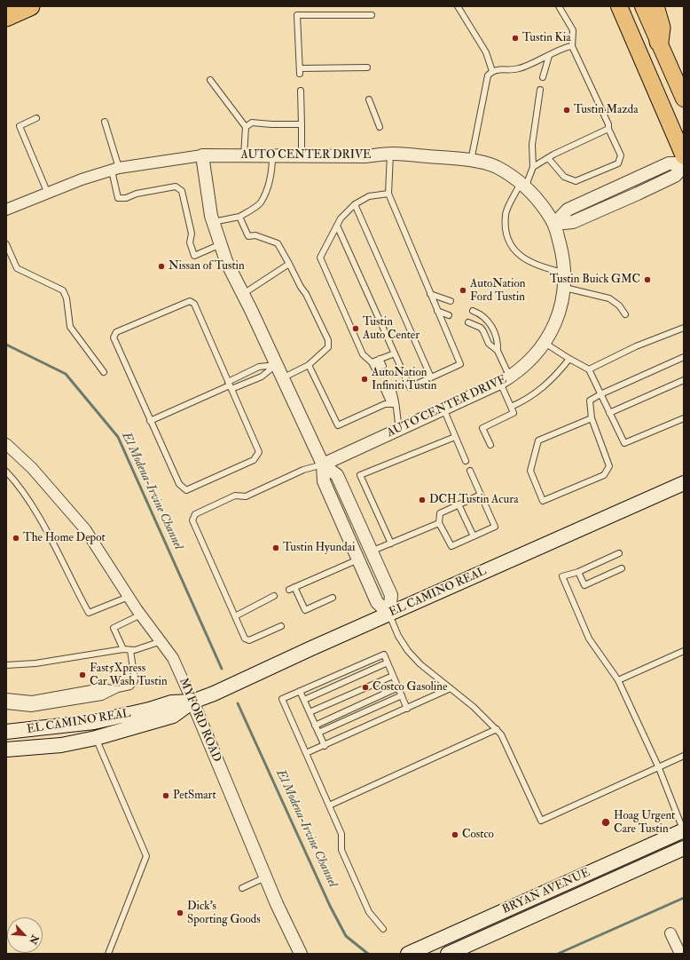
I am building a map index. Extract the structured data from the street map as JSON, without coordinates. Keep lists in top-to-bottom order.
{
  "streets": {
    "main road": ["EL CAMINO REAL", "BRYAN AVENUE"],
    "street": ["AUTO CENTER DRIVE", "MYFORD ROAD"]
  },
  "crossings": [
    ["EL CAMINO REAL", "MYFORD ROAD"]
  ],
  "water": ["El Modena-Irvine Channel"],
  "places": [
    "Tustin Kia",
    "Tustin Mazda",
    "Nissan of Tustin",
    "Tustin Buick GMC",
    "AutoNation Ford Tustin",
    "Tustin Auto Center",
    "AutoNation Infiniti Tustin",
    "DCH Tustin Acura",
    "The Home Depot",
    "Tustin Hyundai",
    "Fast5Xpress Car Wash Tustin",
    "Costco Gasoline",
    "PetSmart",
    "Hoag Urgent Care Tustin",
    "Costco",
    "Dick's Sporting Goods"
  ],
  "north": "bottom right"
}
